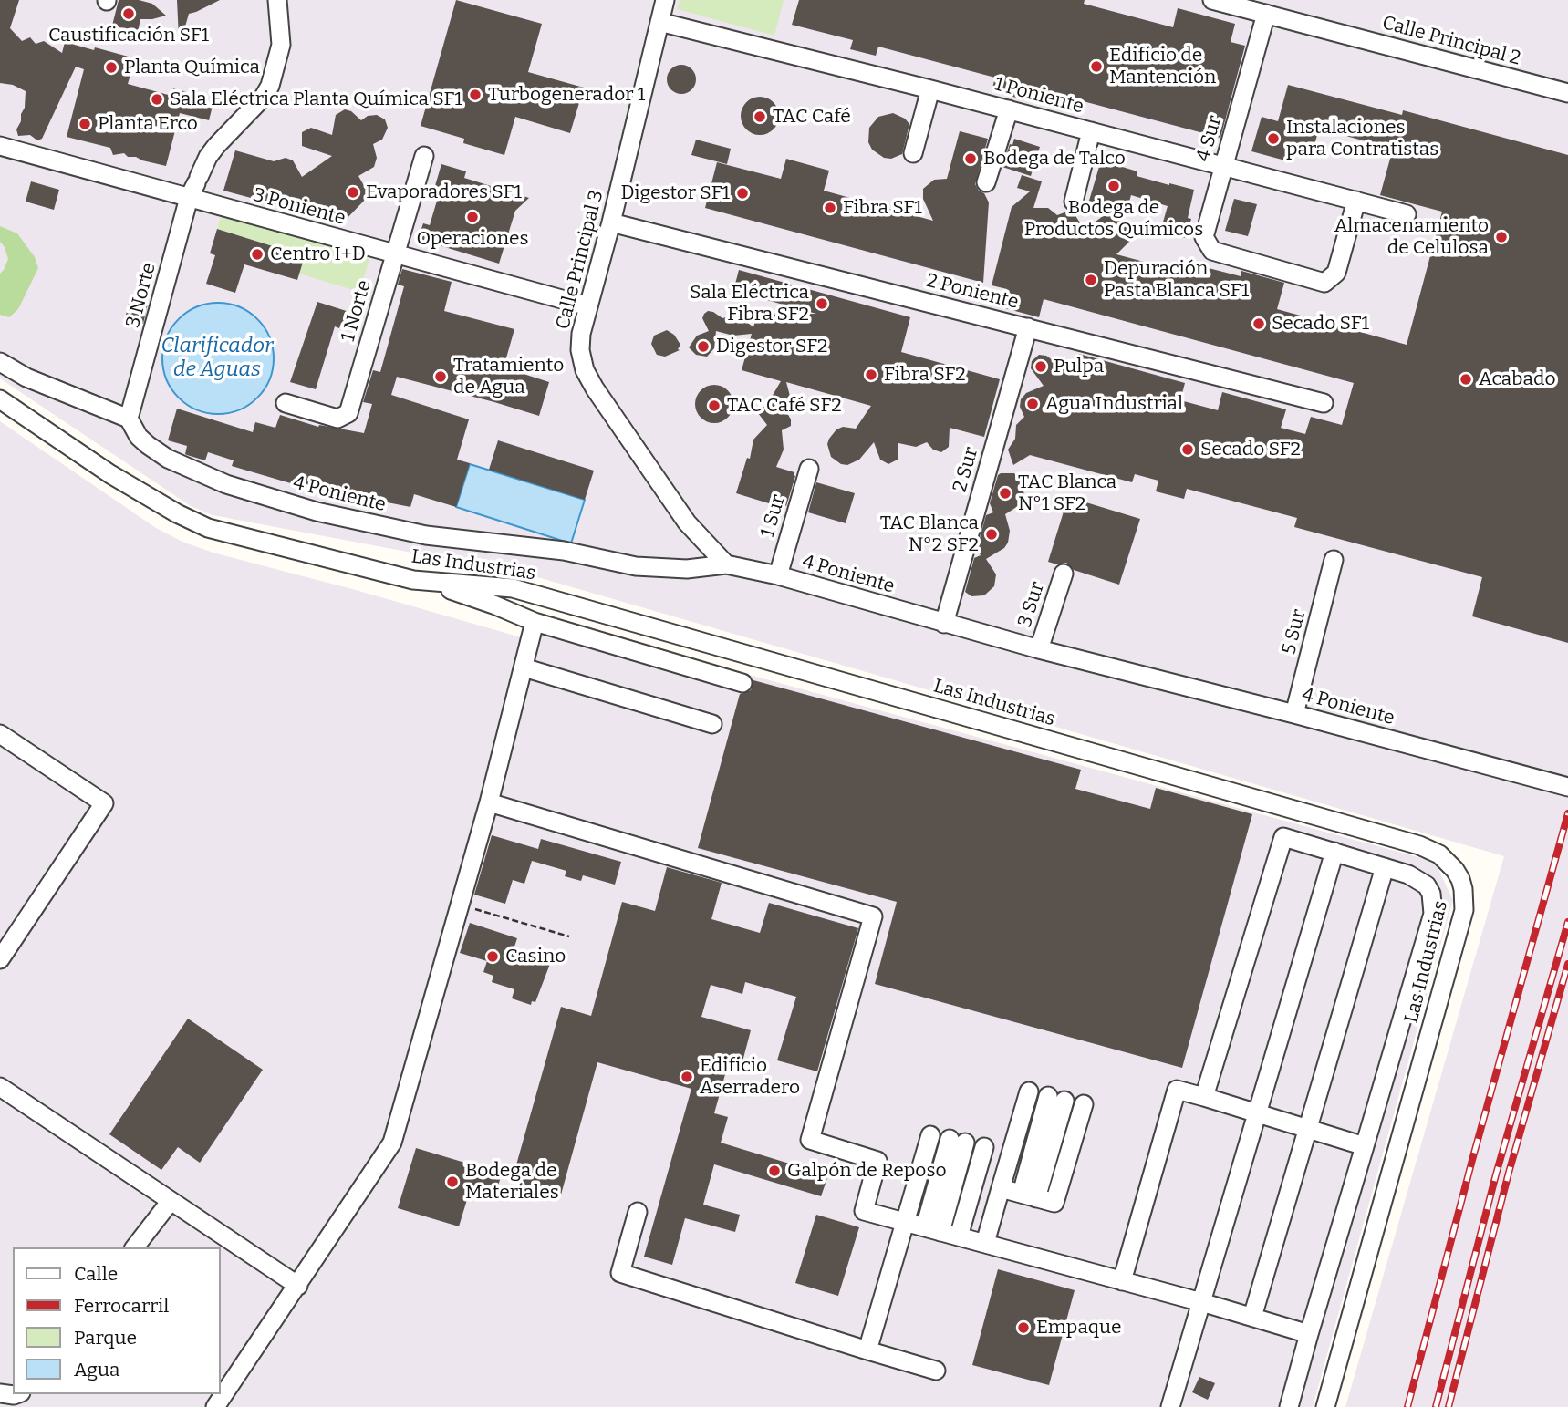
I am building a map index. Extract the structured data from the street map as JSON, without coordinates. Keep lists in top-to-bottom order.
{
  "streets": {
    "street": [
      "Calle Principal 2",
      "1 Poniente",
      "4 Sur",
      "3 Poniente",
      "Calle Principal 3",
      "2 Poniente",
      "3 Norte",
      "1 Norte",
      "2 Sur",
      "4 Poniente",
      "1 Sur",
      "Las Industrias",
      "3 Sur",
      "5 Sur"
    ]
  },
  "crossings": [
    ["Calle Principal 2", "4 Sur"],
    ["1 Poniente", "4 Sur"],
    ["1 Poniente", "Calle Principal 3"],
    ["3 Poniente", "Calle Principal 3"],
    ["3 Poniente", "3 Norte"],
    ["3 Poniente", "1 Norte"],
    ["Calle Principal 3", "2 Poniente"],
    ["Calle Principal 3", "4 Poniente"],
    ["2 Poniente", "2 Sur"],
    ["3 Norte", "4 Poniente"],
    ["2 Sur", "4 Poniente"],
    ["4 Poniente", "1 Sur"],
    ["4 Poniente", "3 Sur"],
    ["4 Poniente", "5 Sur"]
  ],
  "water": ["Clarificador de Aguas"],
  "places": [
    "Caustificación SF1",
    "Edificio de Mantención",
    "Planta Química",
    "Turbogenerador 1",
    "Sala Eléctrica Planta Química SF1",
    "TAC Café",
    "Planta Erco",
    "Instalaciones para Contratistas",
    "Bodega de Talco",
    "Bodega de Productos Químicos",
    "Evaporadores SF1",
    "Digestor SF1",
    "Fibra SF1",
    "Operaciones",
    "Almacenamiento de Celulosa",
    "Centro I+D",
    "Depuración Pasta Blanca SF1",
    "Sala Eléctrica Fibra SF2",
    "Secado SF1",
    "Digestor SF2",
    "Pulpa",
    "Fibra SF2",
    "Tratamiento de Agua",
    "Acabado",
    "Agua Industrial",
    "TAC Café SF2",
    "Secado SF2",
    "TAC Blanca N°1 SF2",
    "TAC Blanca N°2 SF2",
    "Casino",
    "Edificio Aserradero",
    "Galpón de Reposo",
    "Bodega de Materiales",
    "Empaque"
  ],
  "legend": [
    "Calle",
    "Ferrocarril",
    "Parque",
    "Agua"
  ]
}
